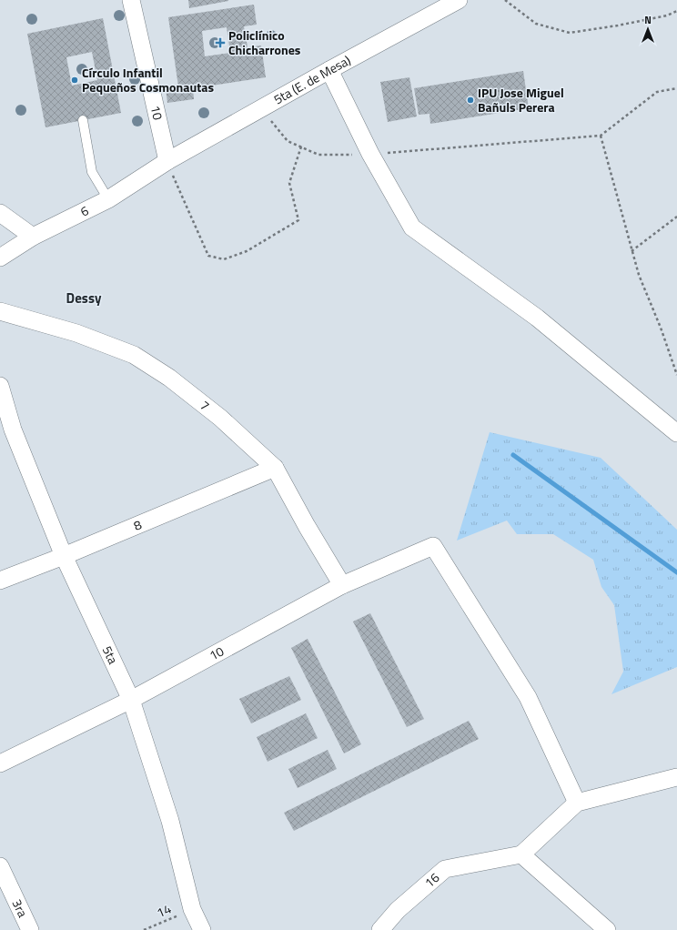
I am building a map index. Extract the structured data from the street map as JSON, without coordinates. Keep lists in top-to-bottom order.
{
  "streets": {
    "street": [
      "5ta (E. de Mesa)",
      "10",
      "6",
      "7",
      "8",
      "5ta",
      "16",
      "3ra"
    ],
    "path": ["14"]
  },
  "crossings": [
    ["5ta (E. de Mesa)", "10"],
    ["5ta (E. de Mesa)", "6"],
    ["10", "6"],
    ["10", "7"],
    ["10", "5ta"],
    ["7", "8"],
    ["8", "5ta"],
    ["5ta", "14"]
  ],
  "districts": ["Dessy"],
  "places": {
    "health": ["Policlínico Chicharrones"],
    "other": ["Círculo Infantil Pequeños Cosmonautas", "IPU Jose Miguel Bañuls Perera"]
  },
  "north": "top"
}
